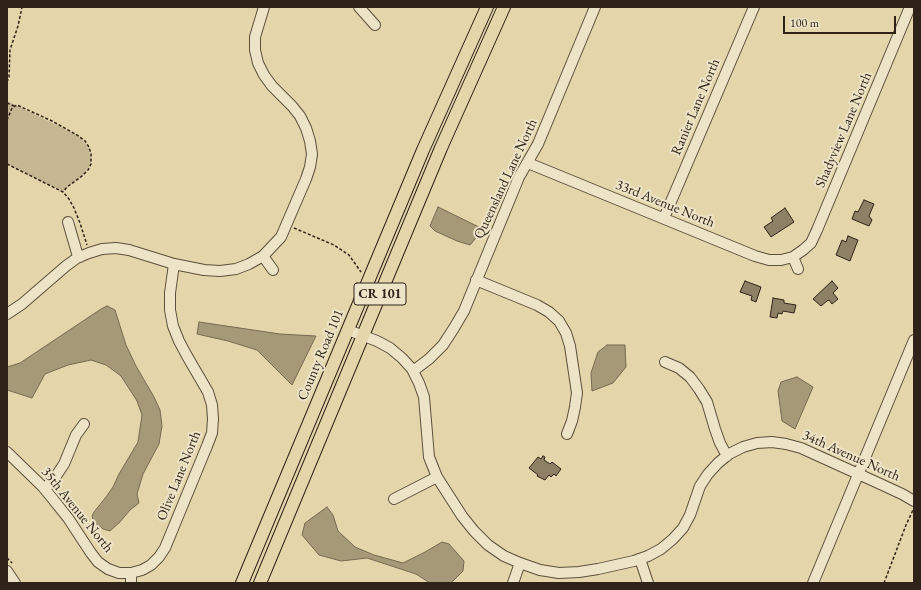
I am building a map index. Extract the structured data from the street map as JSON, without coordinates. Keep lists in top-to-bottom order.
{
  "streets": {
    "main road": ["CR 101", "County Road 101"],
    "street": [
      "Ranier Lane North",
      "Shadyview Lane North",
      "Queensland Lane North",
      "33rd Avenue North",
      "34th Avenue North",
      "Olive Lane North",
      "35th Avenue North"
    ]
  },
  "crossings": [
    ["Ranier Lane North", "33rd Avenue North"],
    ["Shadyview Lane North", "33rd Avenue North"],
    ["Queensland Lane North", "33rd Avenue North"],
    ["Queensland Lane North", "34th Avenue North"],
    ["CR 101", "34th Avenue North"],
    ["County Road 101", "34th Avenue North"],
    ["Olive Lane North", "35th Avenue North"]
  ],
  "scale_bar": "100 m"
}
